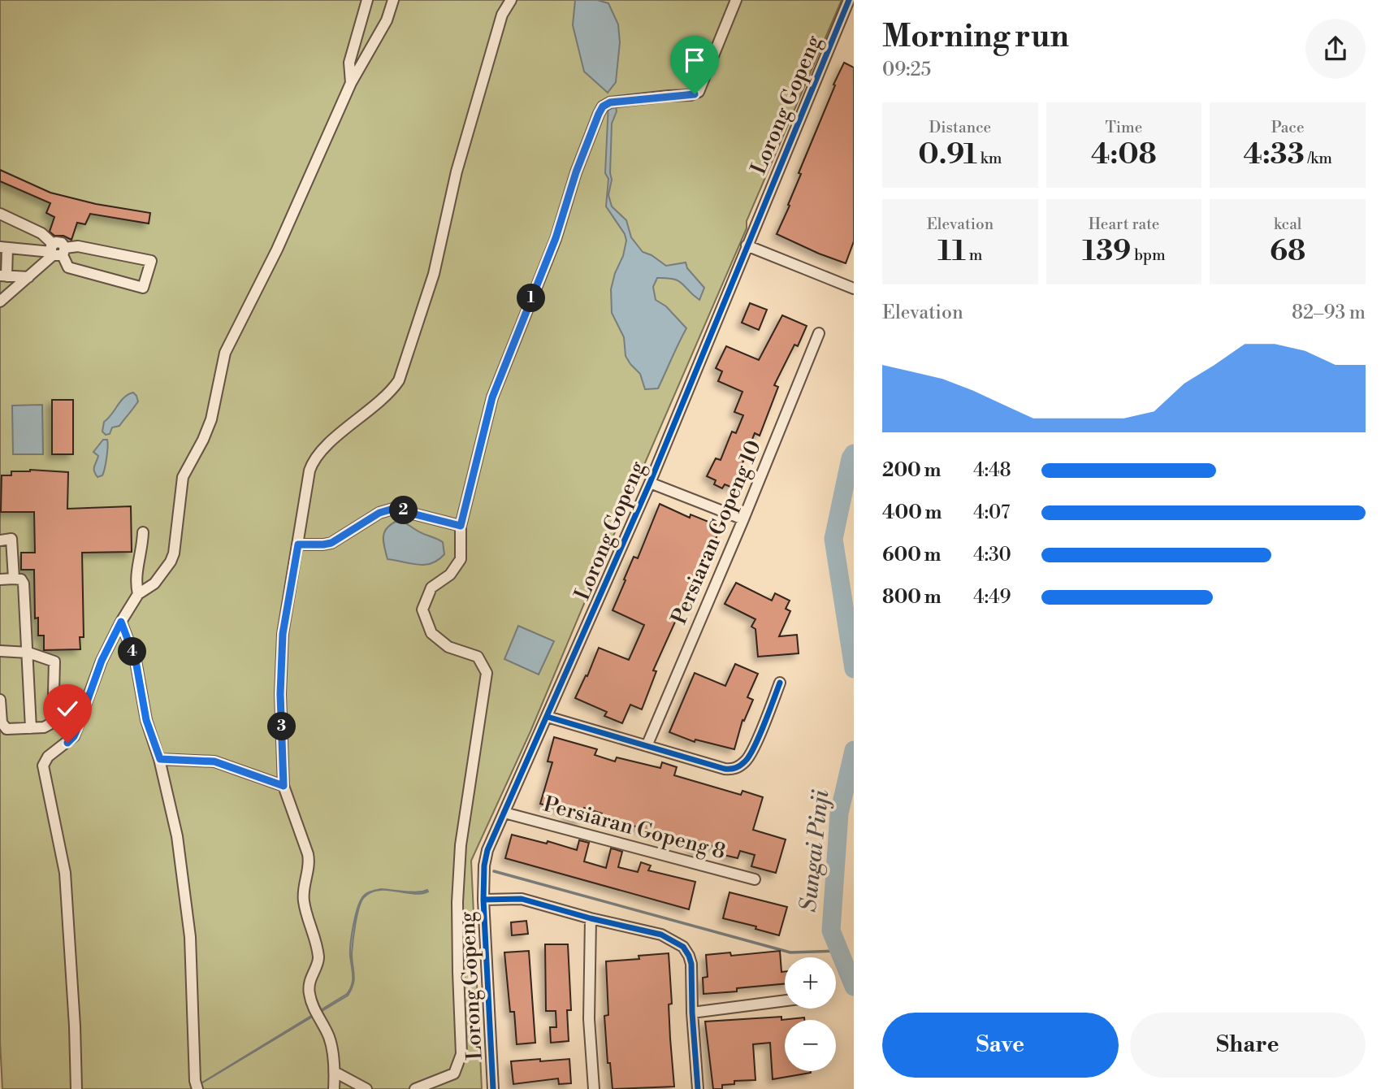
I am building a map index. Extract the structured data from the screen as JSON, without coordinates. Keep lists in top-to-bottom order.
{
  "streets": {
    "street": ["Lorong Gopeng", "Persiaran Gopeng 10", "Persiaran Gopeng 8"]
  },
  "crossings": [
    ["Lorong Gopeng", "Persiaran Gopeng 8"]
  ],
  "water": ["Sungai Pinji"],
  "page": {
    "heading": ["Morning run", "09:25"],
    "stats": [
      ["Distance", "0.91 km"],
      ["Time", "4:08"],
      ["Pace", "4:33 /km"],
      ["Elevation", "11 m"],
      ["Heart rate", "139 bpm"],
      ["kcal", "68"]
    ],
    "pins": [
      "1",
      "2",
      "4",
      "3"
    ],
    "chart": ["Elevation", "82–93 m"],
    "list": [
      {
        "name": "200 m",
        "note": "4:48"
      },
      {
        "name": "400 m",
        "note": "4:07"
      },
      {
        "name": "600 m",
        "note": "4:30"
      },
      {
        "name": "800 m",
        "note": "4:49"
      }
    ],
    "map_buttons": ["+", "−"],
    "buttons": ["Save", "Share"]
  }
}
